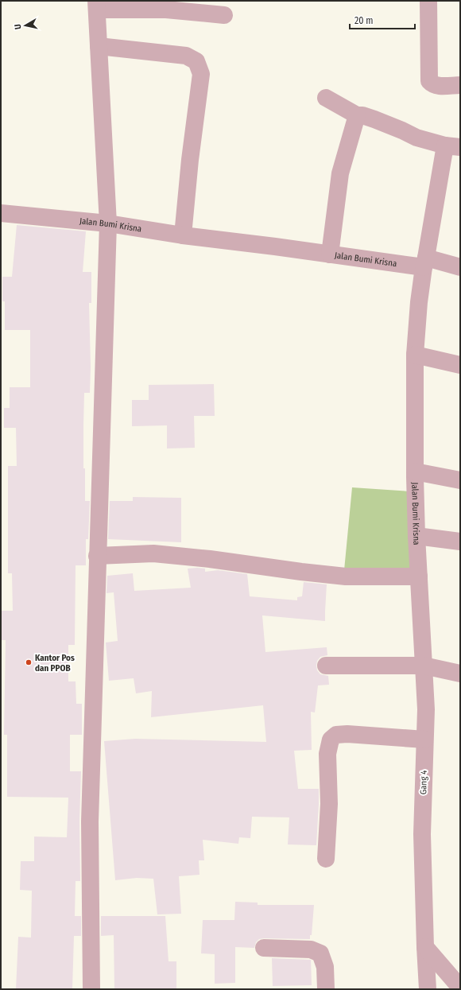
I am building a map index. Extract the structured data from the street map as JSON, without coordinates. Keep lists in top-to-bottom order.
{
  "streets": {
    "street": ["Jalan Bumi Krisna", "Gang 4"]
  },
  "crossings": [
    ["Jalan Bumi Krisna", "Gang 4"]
  ],
  "places": ["Kantor Pos dan PPOB"],
  "scale_bar": "20 m",
  "north": "left"
}
